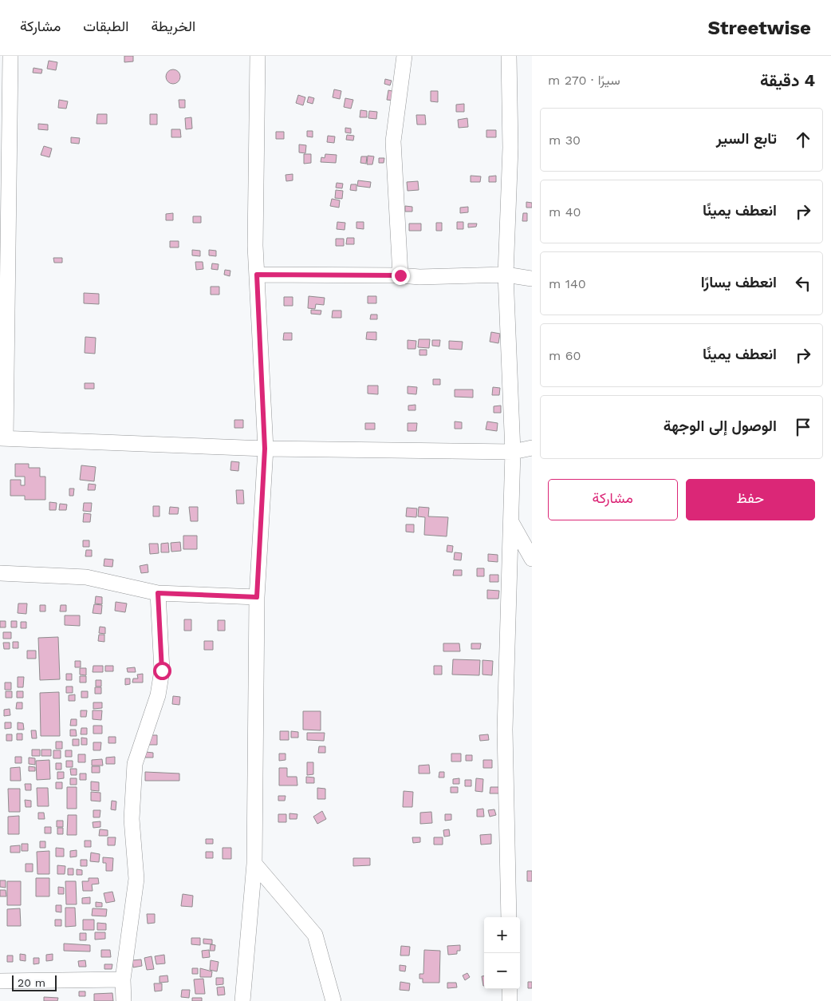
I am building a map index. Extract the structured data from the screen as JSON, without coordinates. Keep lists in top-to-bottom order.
{
  "scale_bar": "20 m",
  "page": {
    "header": "Streetwise",
    "nav": ["الخريطة", "الطبقات", "مشاركة"],
    "heading": ["4 دقيقة", "سيرًا · 270 m"],
    "list": [
      ["تابع السير", "30 m"],
      ["انعطف يمينًا", "40 m"],
      ["انعطف يسارًا", "140 m"],
      ["انعطف يمينًا", "60 m"],
      "الوصول إلى الوجهة"
    ],
    "buttons": ["حفظ", "مشاركة"],
    "map_buttons": ["+", "−"],
    "scale": "20 m"
  }
}
